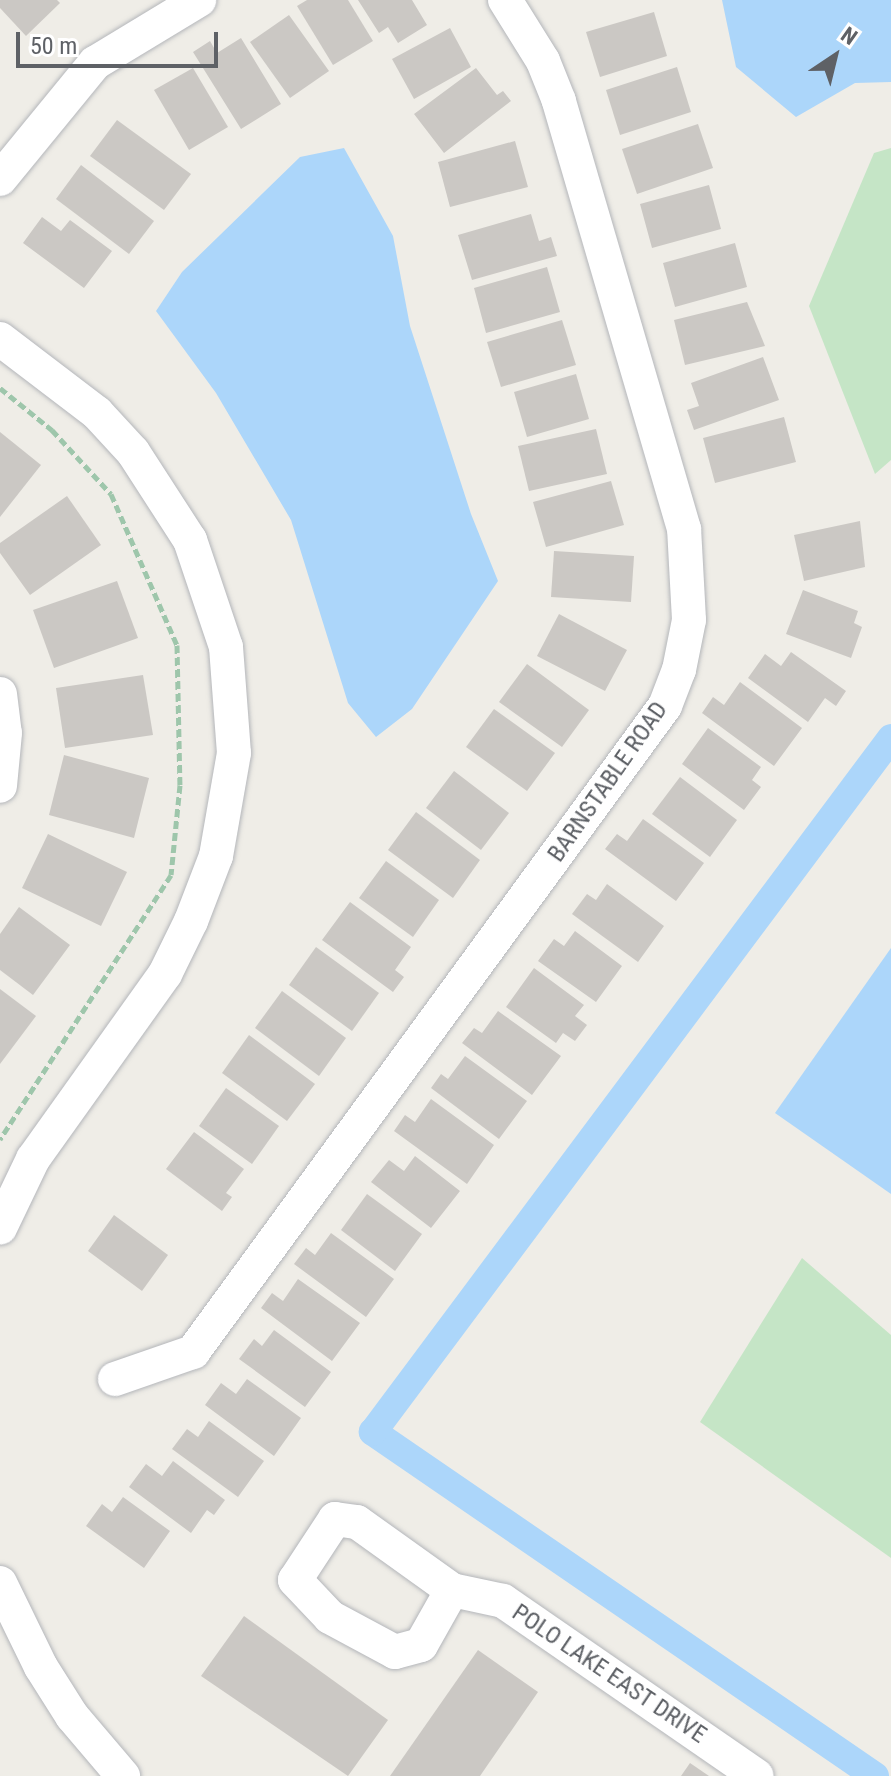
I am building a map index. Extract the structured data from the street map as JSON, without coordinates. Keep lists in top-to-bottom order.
{
  "streets": {
    "street": ["BARNSTABLE ROAD", "POLO LAKE EAST DRIVE"]
  },
  "scale_bar": "50 m",
  "north": "top right"
}
